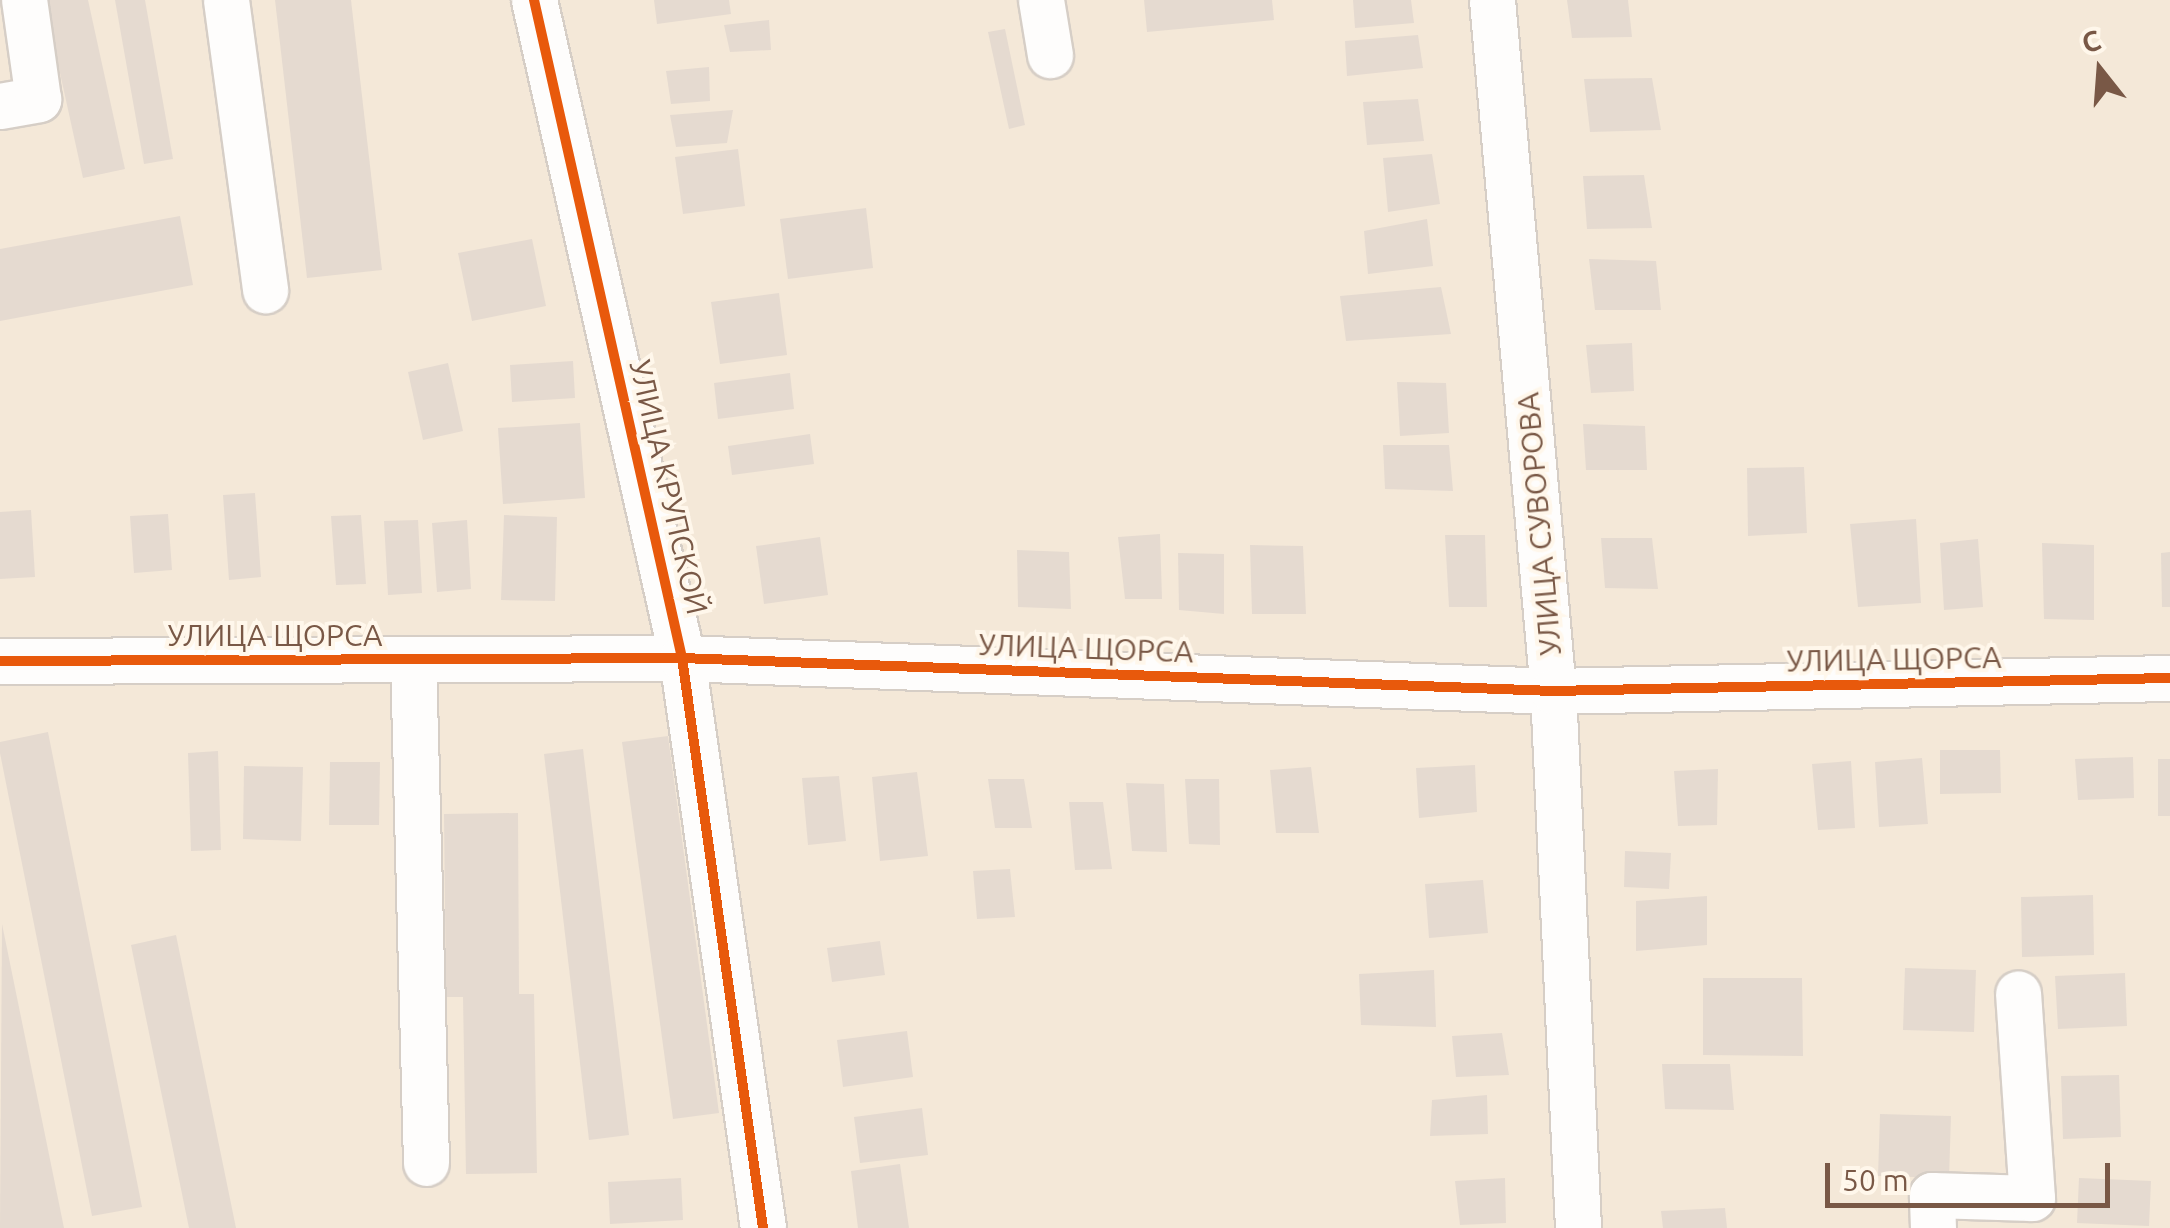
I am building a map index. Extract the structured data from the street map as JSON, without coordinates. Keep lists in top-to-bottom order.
{
  "streets": {
    "street": ["УЛИЦА КРУПСКОЙ", "УЛИЦА СУВОРОВА", "УЛИЦА ЩОРСА"]
  },
  "crossings": [
    ["УЛИЦА КРУПСКОЙ", "УЛИЦА ЩОРСА"],
    ["УЛИЦА СУВОРОВА", "УЛИЦА ЩОРСА"]
  ],
  "scale_bar": "50 m",
  "north": "top"
}
